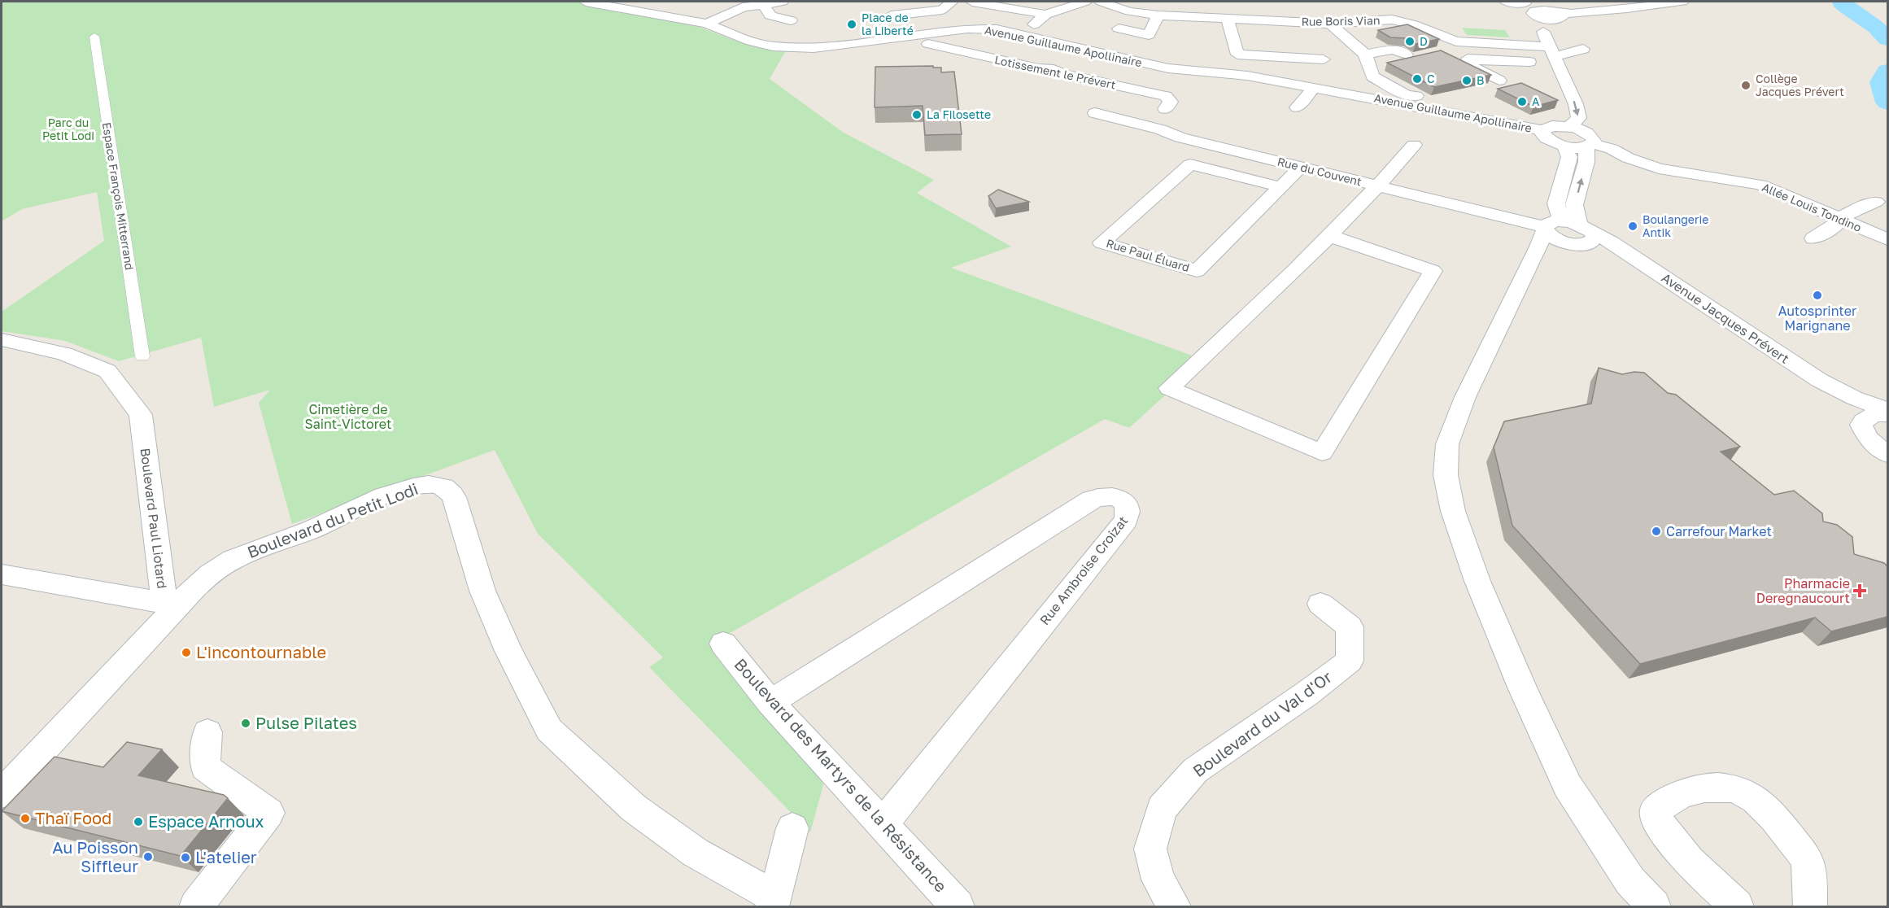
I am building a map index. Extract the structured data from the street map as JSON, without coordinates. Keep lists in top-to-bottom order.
{
  "streets": {
    "street": [
      "Rue Boris Vian",
      "Avenue Guillaume Apollinaire",
      "Lotissement le Prévert",
      "Rue du Couvent",
      "Espace François Mitterrand",
      "Allée Louis Tondino",
      "Rue Paul Éluard",
      "Avenue Jacques Prévert",
      "Boulevard Paul Liotard",
      "Boulevard du Petit Lodi",
      "Rue Ambroise Croizat",
      "Boulevard du Val d'Or",
      "Boulevard des Martyrs de la Résistance"
    ]
  },
  "crossings": [
    ["Rue du Couvent", "Rue Paul Éluard"],
    ["Rue du Couvent", "Avenue Jacques Prévert"],
    ["Boulevard Paul Liotard", "Boulevard du Petit Lodi"],
    ["Rue Ambroise Croizat", "Boulevard des Martyrs de la Résistance"]
  ],
  "parks": ["Parc du Petit Lodi", "Cimetière de Saint-Victoret"],
  "places": {
    "other": [
      "Place de la Liberté",
      "D",
      "C",
      "B",
      "Collège Jacques Prévert",
      "A",
      "La Filosette",
      "Boulangerie Antik",
      "Autosprinter Marignane",
      "Carrefour Market",
      "L'incontournable",
      "Pulse Pilates",
      "Thaï Food",
      "Espace Arnoux",
      "Au Poisson Siffleur",
      "L'atelier"
    ],
    "health": ["Pharmacie Deregnaucourt"]
  }
}
